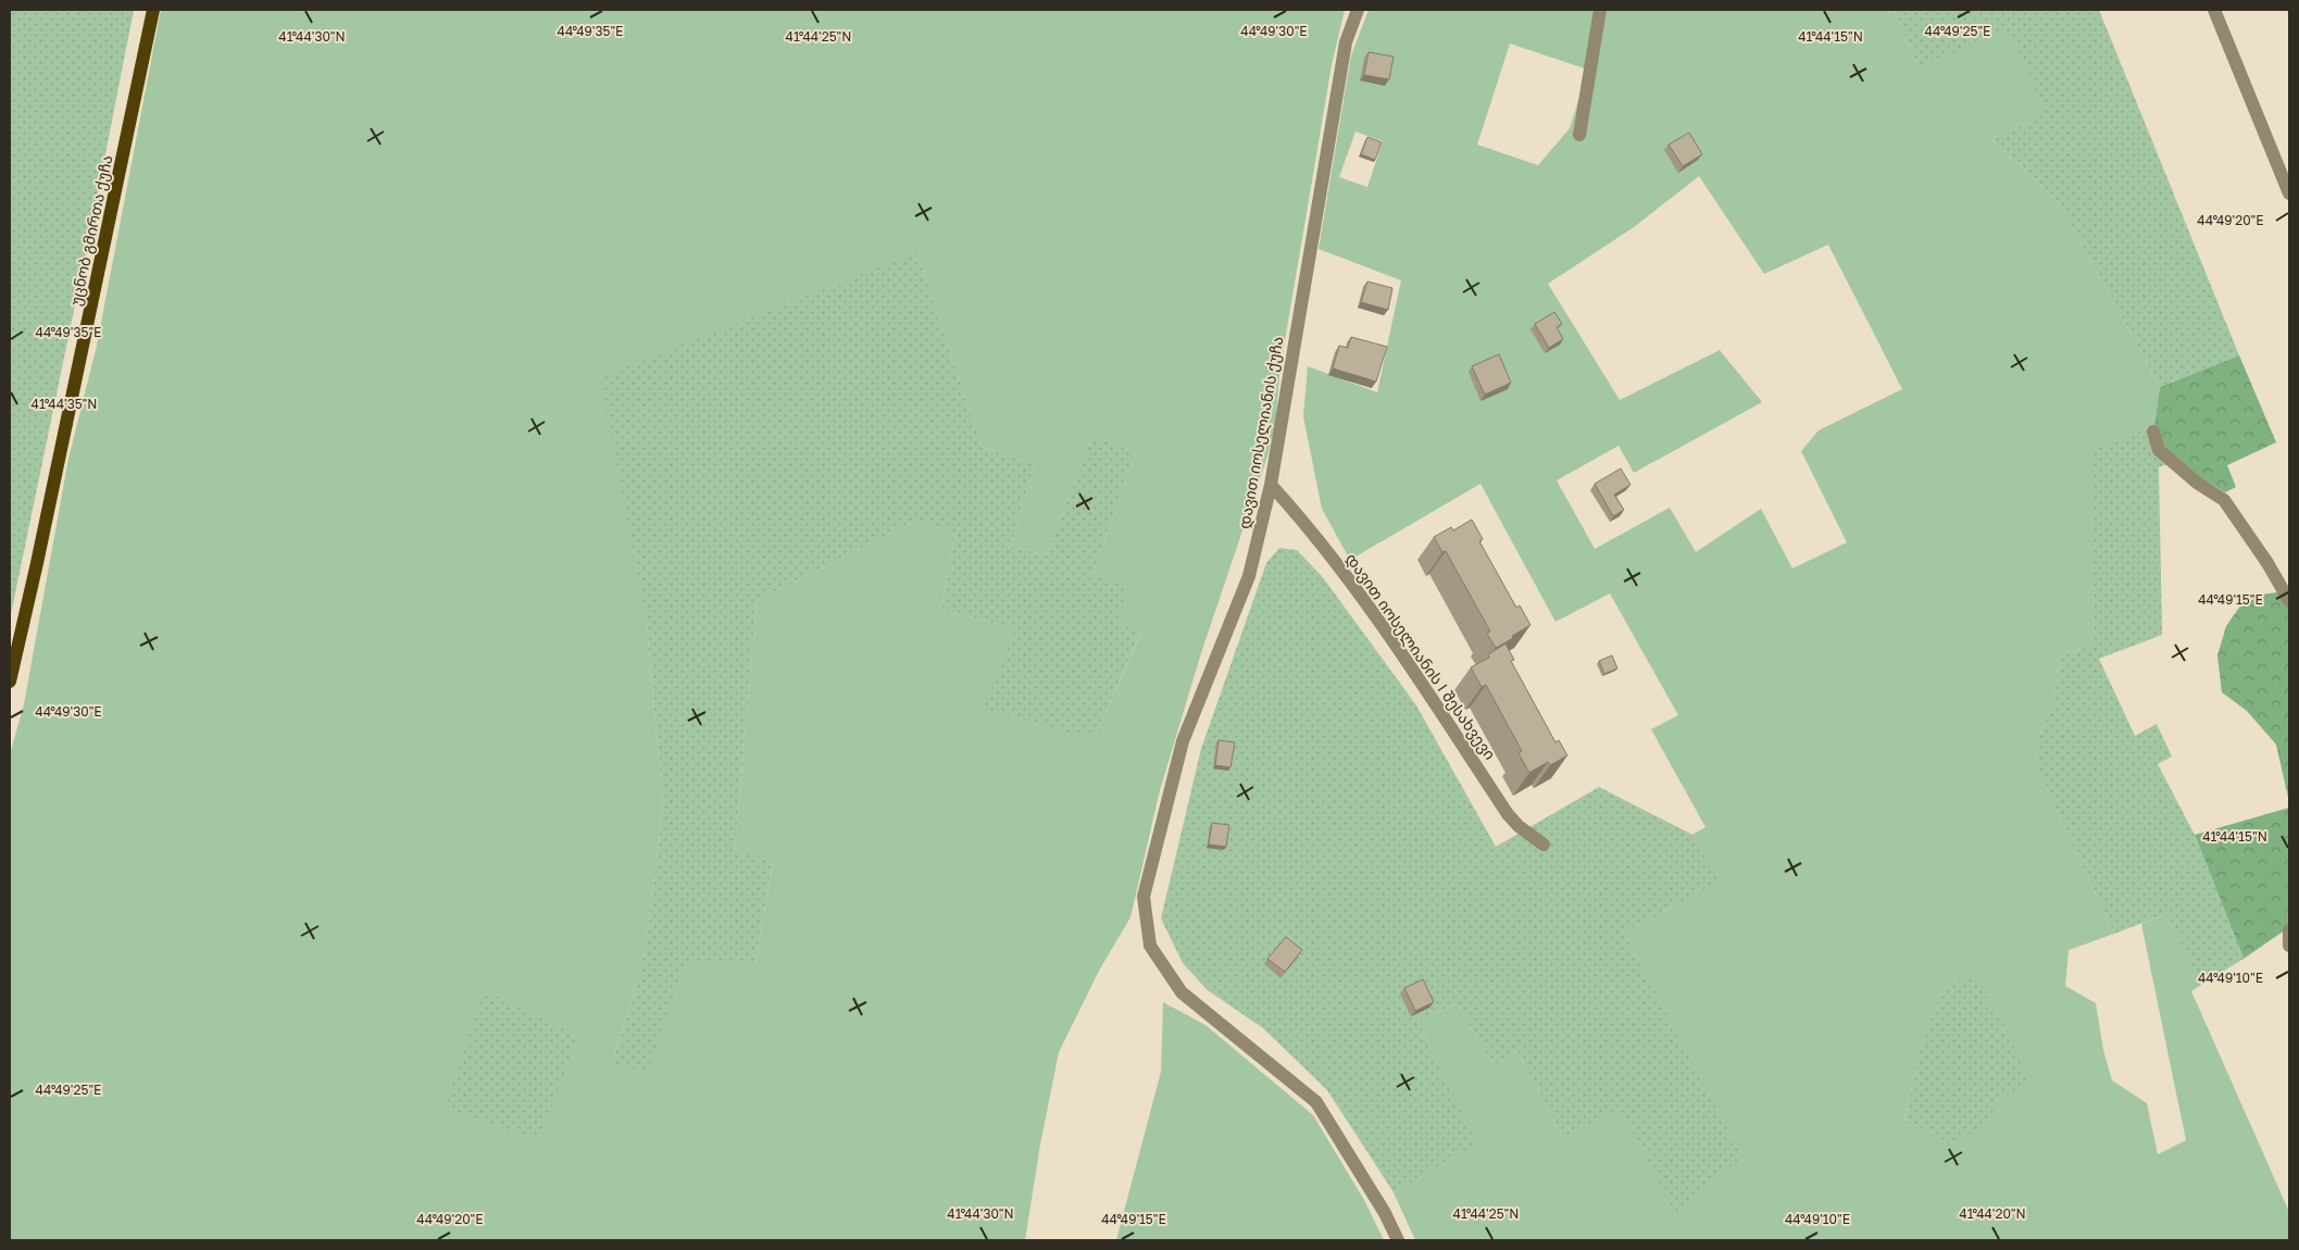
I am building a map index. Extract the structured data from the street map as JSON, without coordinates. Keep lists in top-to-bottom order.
{
  "streets": {
    "main road": ["უცნობ გმირთა ქუჩა"],
    "street": ["დავით იოსელიანის ქუჩა", "დავით იოსელიანის I შესახვევი"]
  },
  "crossings": [
    ["დავით იოსელიანის ქუჩა", "დავით იოსელიანის I შესახვევი"]
  ],
  "coordinates": [
    "44°49'35\"E",
    "44°49'30\"E",
    "44°49'25\"E",
    "41°44'25\"N",
    "41°44'15\"N",
    "41°44'30\"N",
    "44°49'20\"E",
    "41°44'35\"N",
    "44°49'15\"E",
    "44°49'10\"E",
    "41°44'20\"N"
  ]
}
